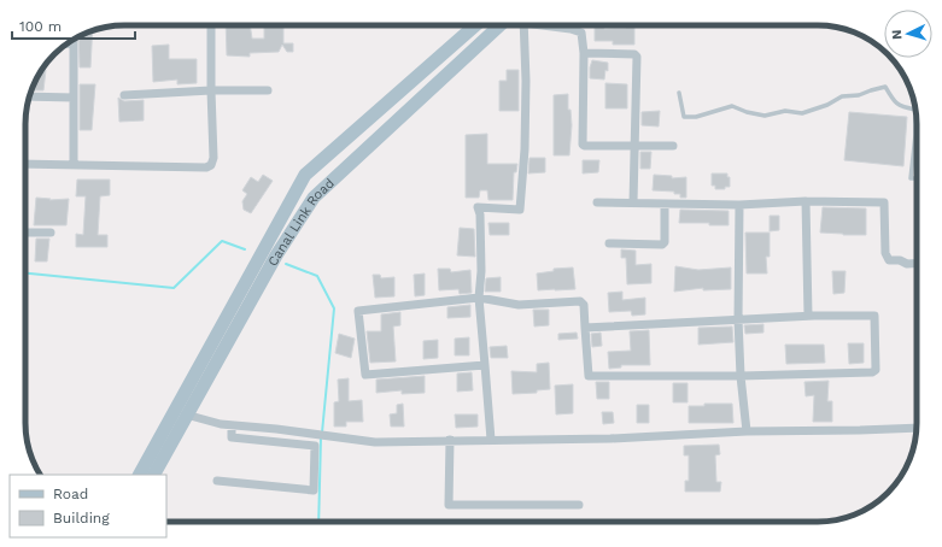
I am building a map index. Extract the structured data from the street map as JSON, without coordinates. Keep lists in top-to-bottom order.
{
  "streets": {
    "main road": ["Canal Link Road"]
  },
  "legend": ["Road", "Building"],
  "scale_bar": "100 m",
  "north": "left"
}
